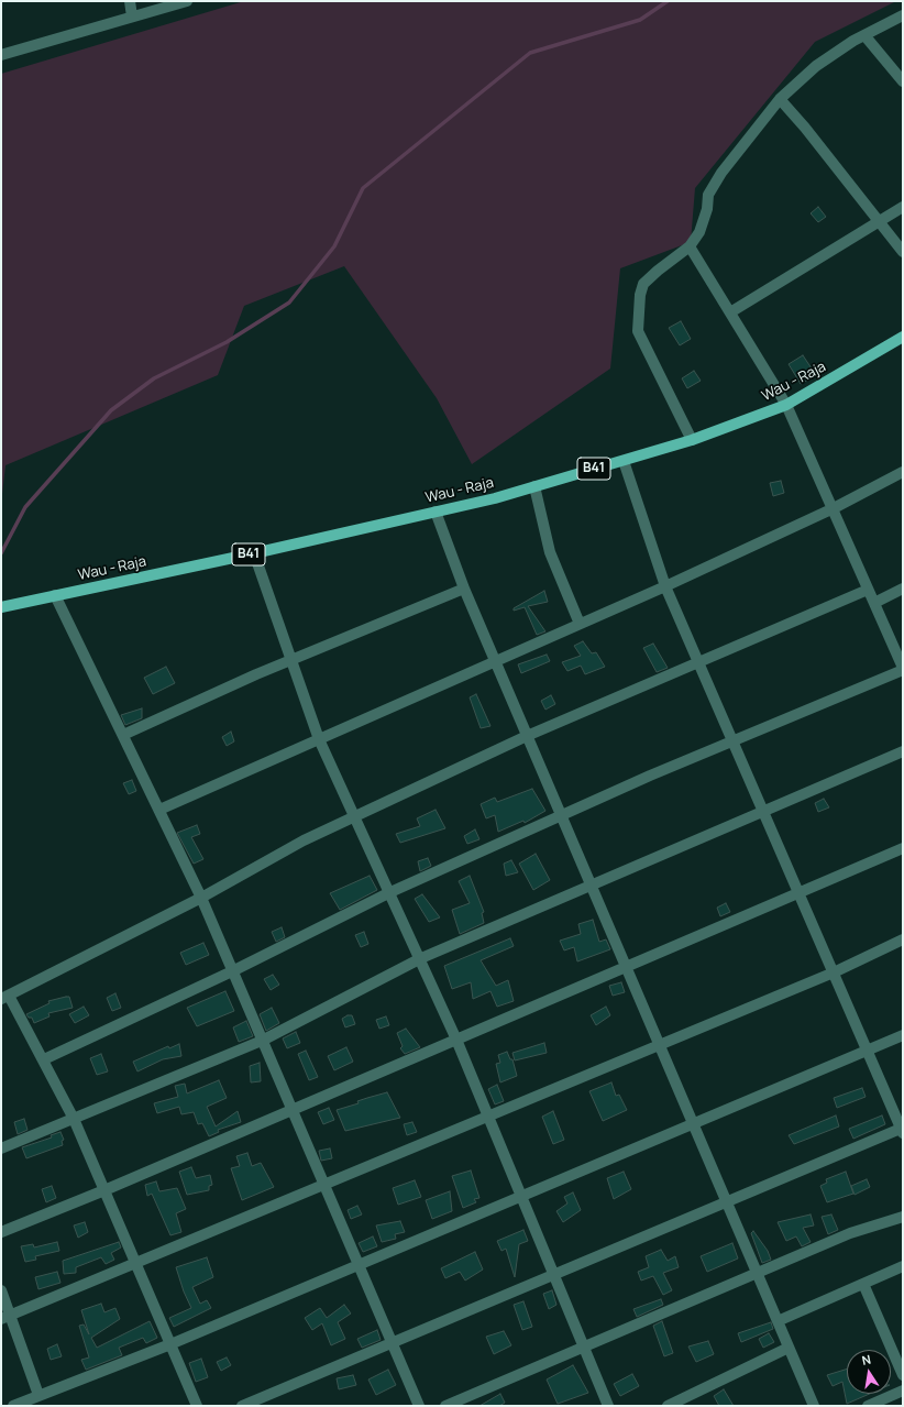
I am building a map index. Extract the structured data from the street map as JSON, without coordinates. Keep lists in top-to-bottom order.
{
  "streets": {
    "main road": ["Wau - Raja", "B41"]
  },
  "north": "top"
}
